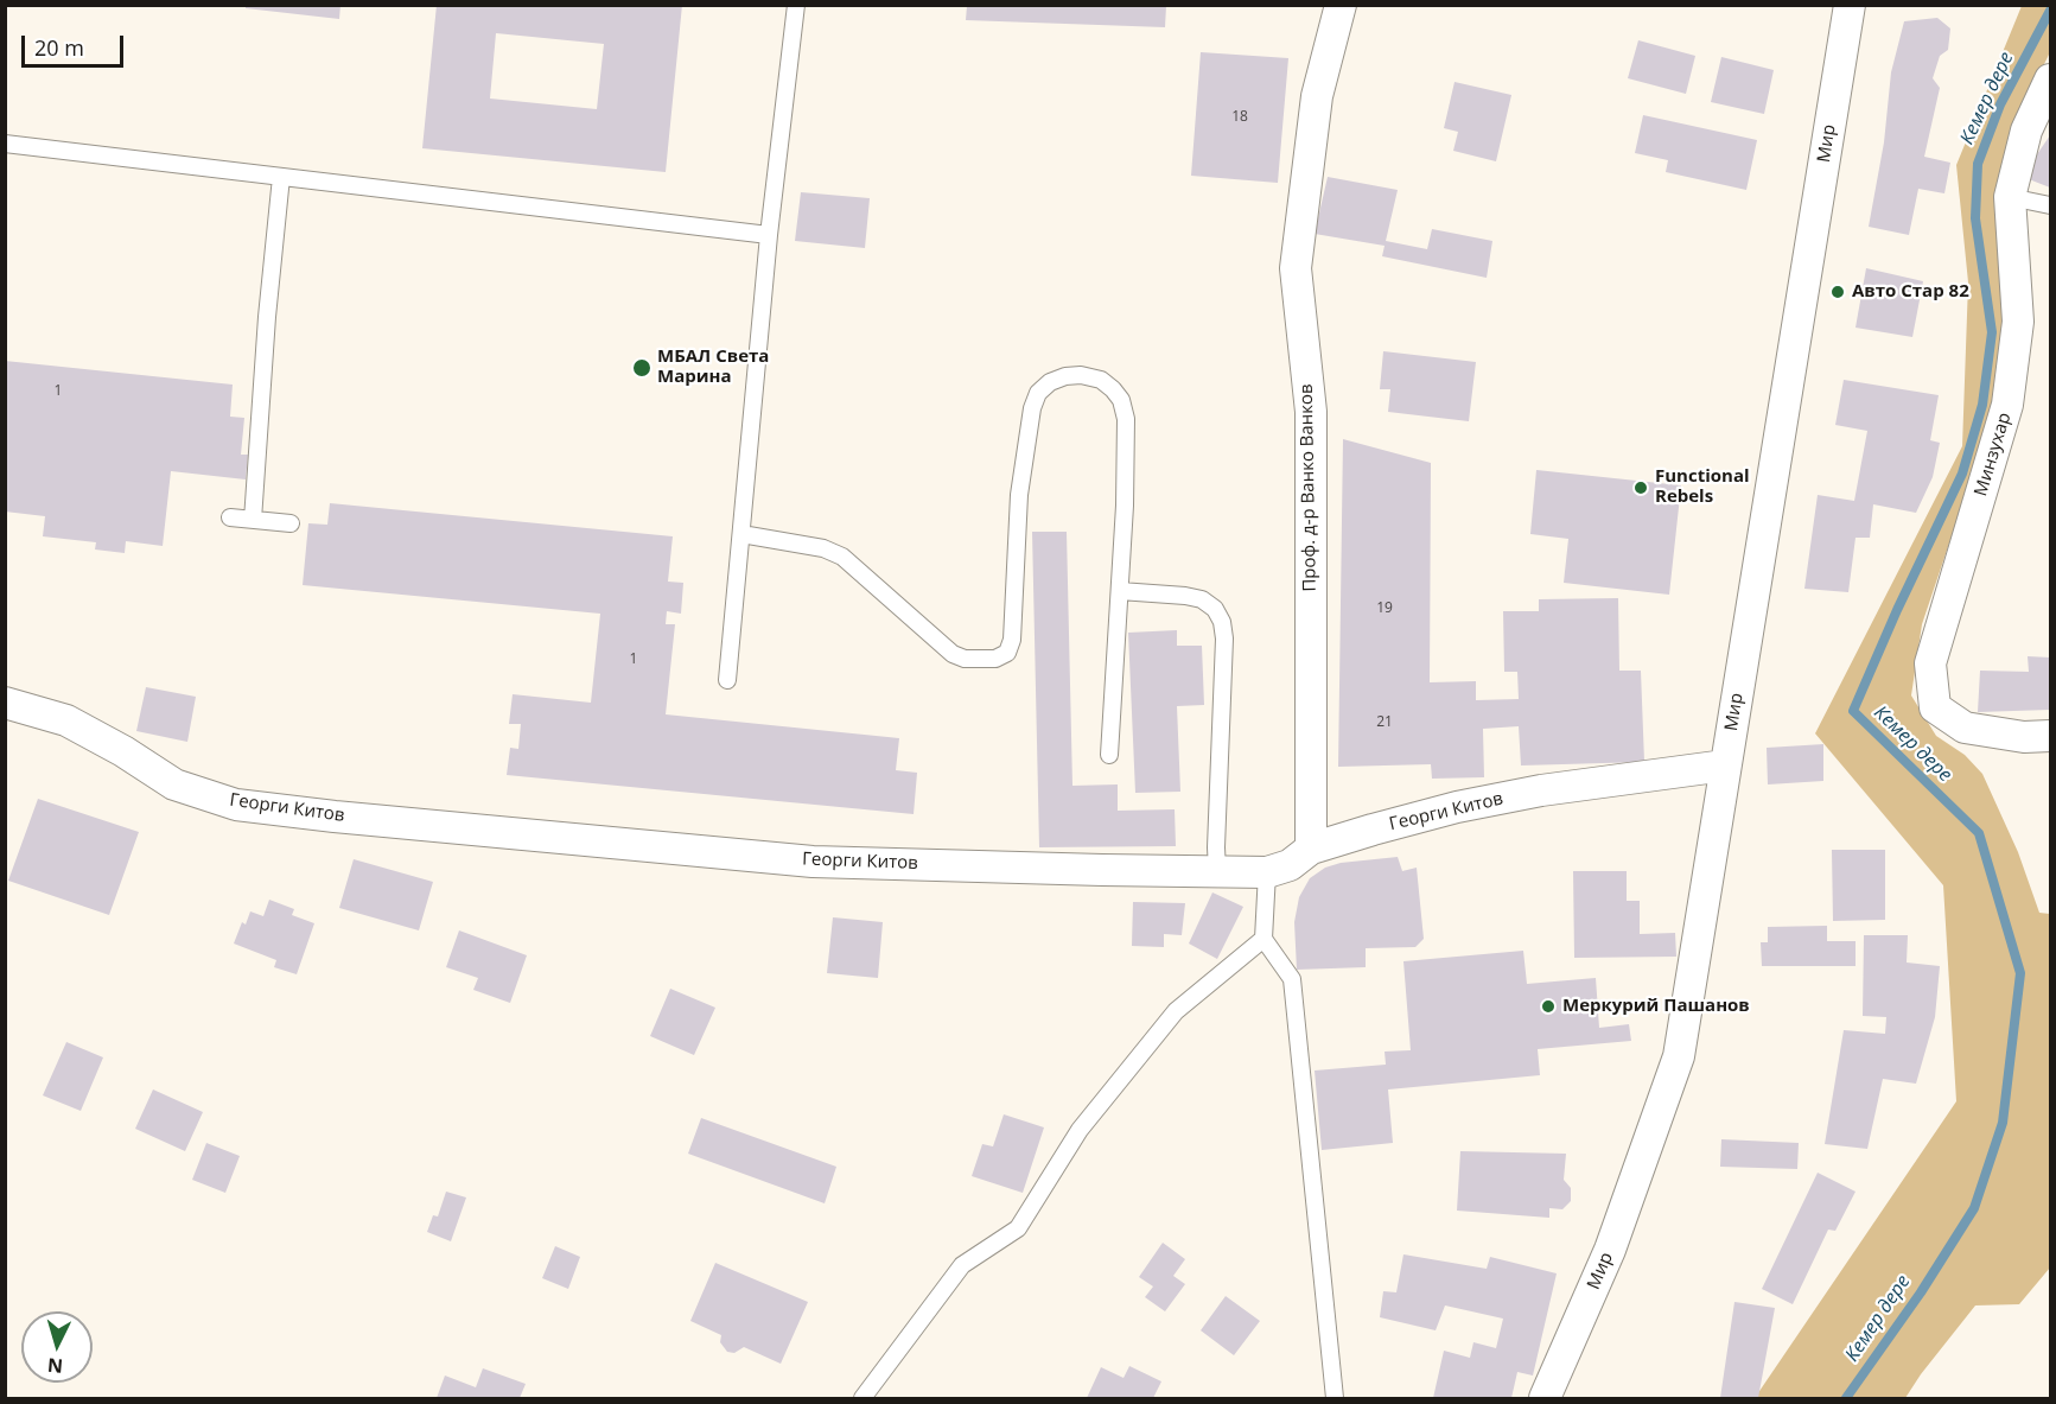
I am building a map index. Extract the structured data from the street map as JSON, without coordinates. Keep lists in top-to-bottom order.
{
  "streets": {
    "street": [
      "Мир",
      "Минзухар",
      "Проф. д-р Ванко Ванков",
      "Георги Китов"
    ]
  },
  "crossings": [
    ["Мир", "Георги Китов"],
    ["Проф. д-р Ванко Ванков", "Георги Китов"]
  ],
  "water": ["Кемер дере"],
  "places": [
    "Авто Стар 82",
    "МБАЛ Света Марина",
    "Functional Rebels",
    "Меркурий Пашанов"
  ],
  "house_numbers": [
    "18",
    "1",
    "19",
    "1",
    "21"
  ],
  "scale_bar": "20 m",
  "north": "bottom"
}
